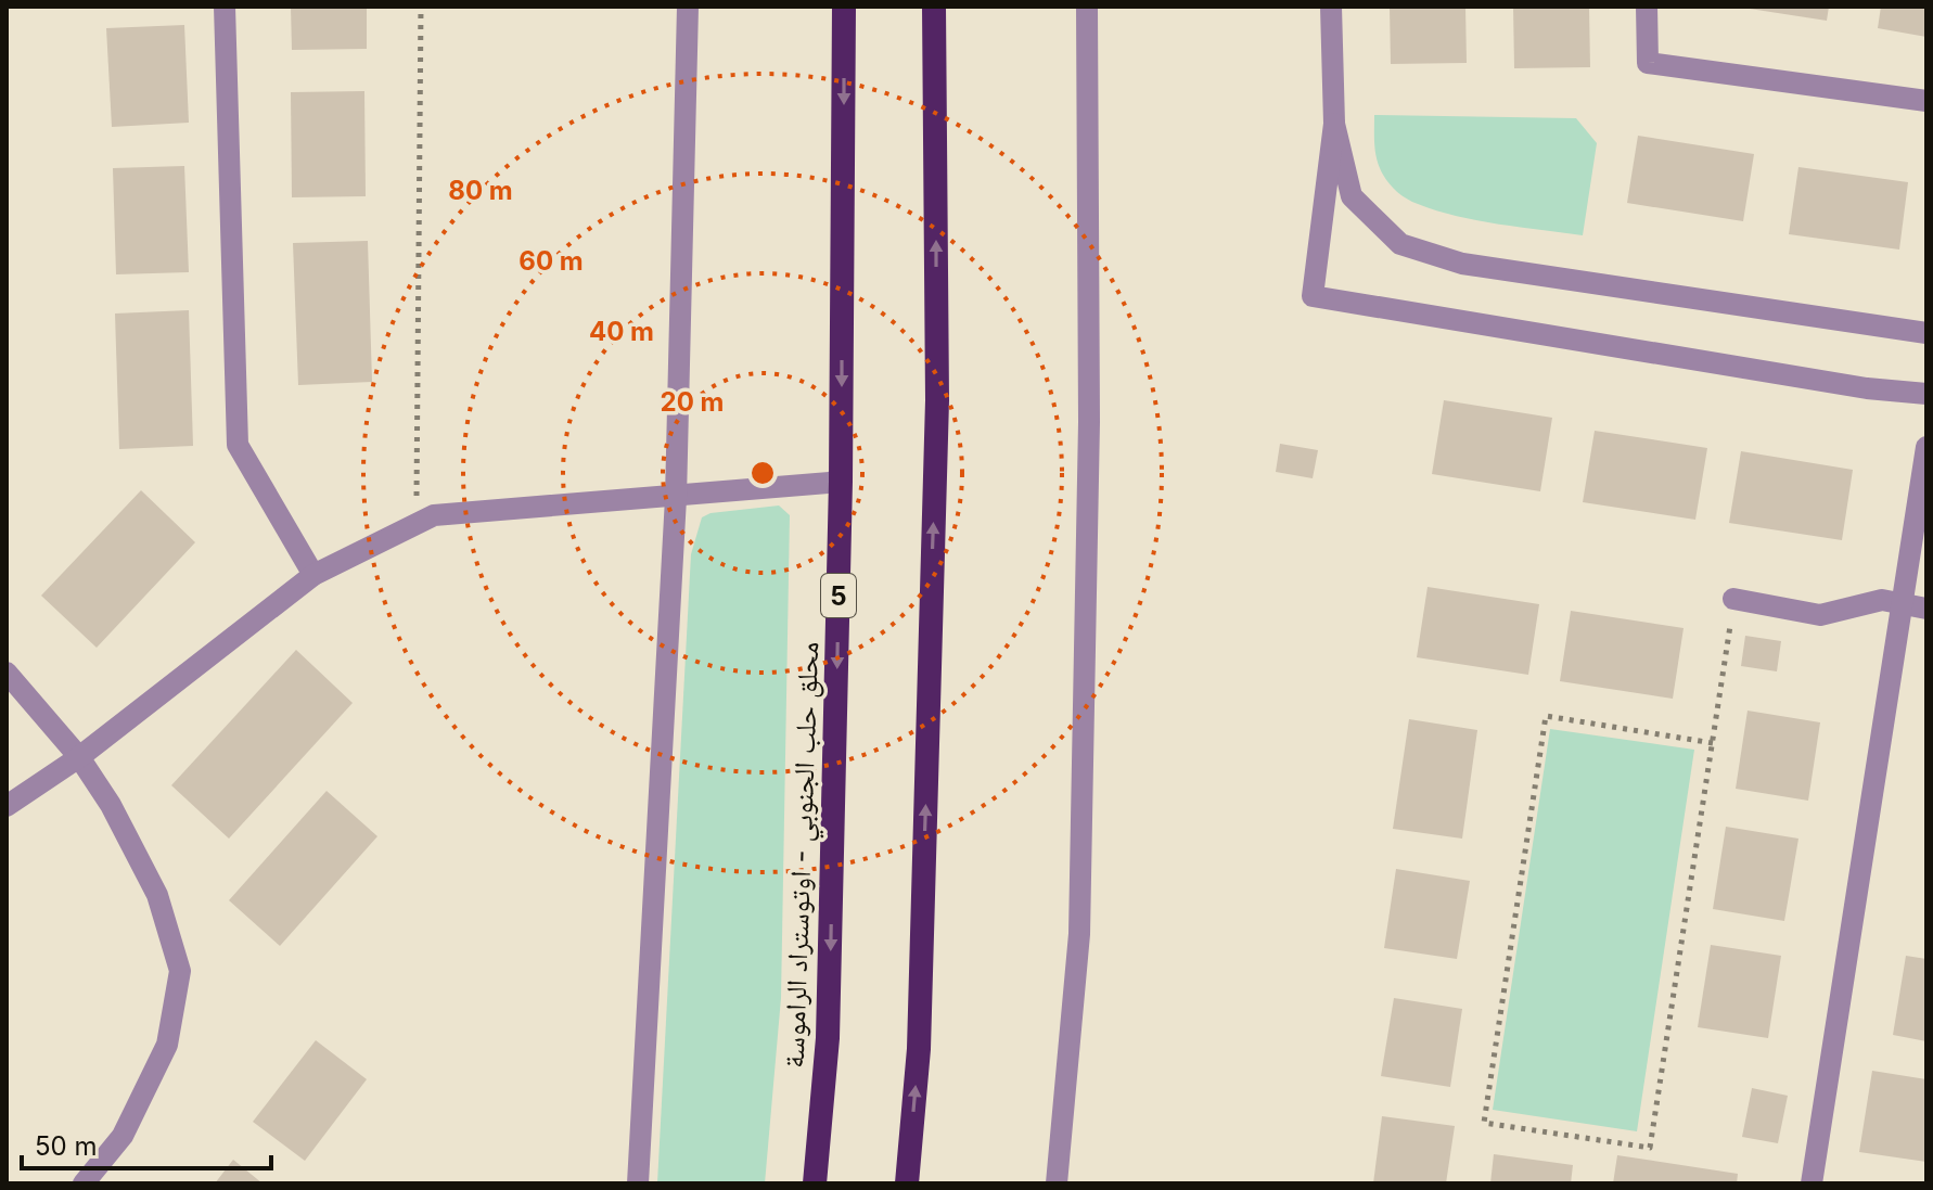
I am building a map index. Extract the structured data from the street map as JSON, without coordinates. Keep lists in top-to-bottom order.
{
  "streets": {
    "highway": ["5", "محلق حلب الجنوبي - اوتوستراد الراموسة"]
  },
  "scale_bar": "50 m",
  "rings": [
    "80 m",
    "60 m",
    "40 m",
    "20 m"
  ]
}
